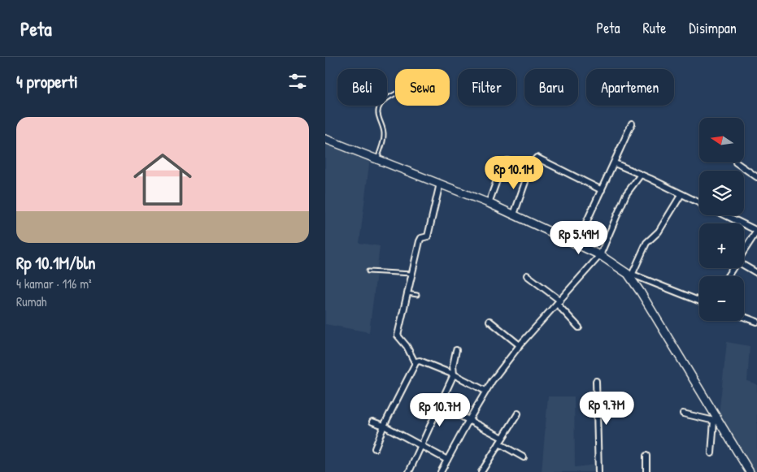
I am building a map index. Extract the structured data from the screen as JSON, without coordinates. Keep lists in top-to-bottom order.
{
  "north": "left",
  "page": {
    "header": "Peta",
    "nav": ["Peta", "Rute", "Disimpan"],
    "heading": "4 properti",
    "chip": [
      "Beli",
      "Sewa",
      "Filter",
      "Baru",
      "Apartemen"
    ],
    "list": [
      {
        "name": "Rp 10.1M/bln",
        "note": "4 kamar · 116 m² · Rumah"
      }
    ],
    "map_buttons": ["+", "−"],
    "price": [
      "Rp 10.1M",
      "Rp 5.49M",
      "Rp 9.7M",
      "Rp 10.7M"
    ]
  }
}
